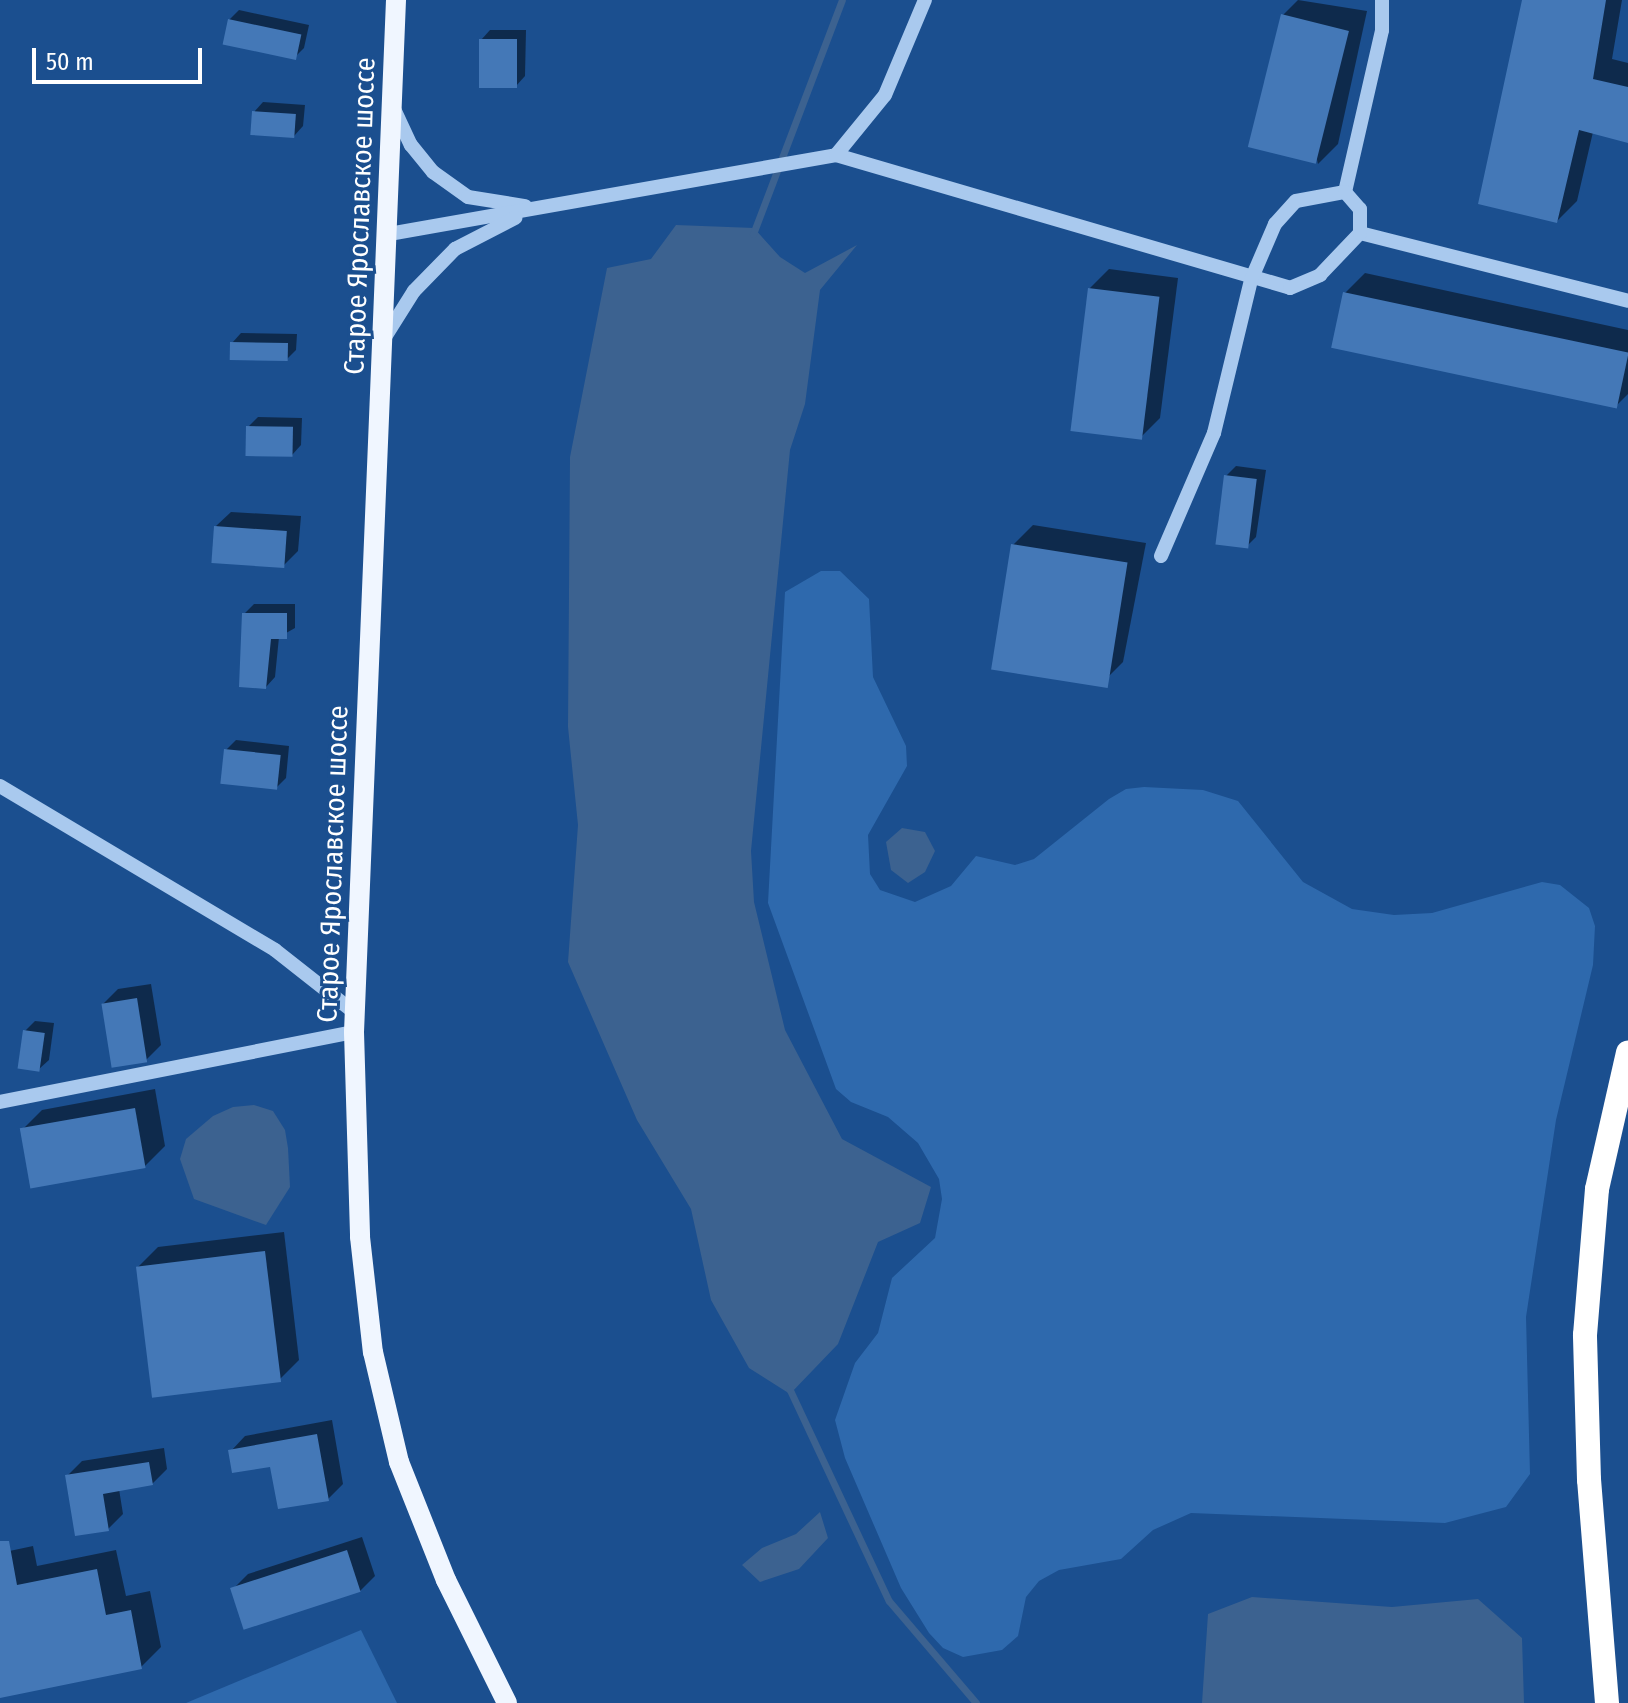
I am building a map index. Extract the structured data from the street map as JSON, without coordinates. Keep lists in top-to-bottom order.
{
  "streets": {
    "main road": ["Старое Ярославское шоссе"]
  },
  "scale_bar": "50 m"
}
